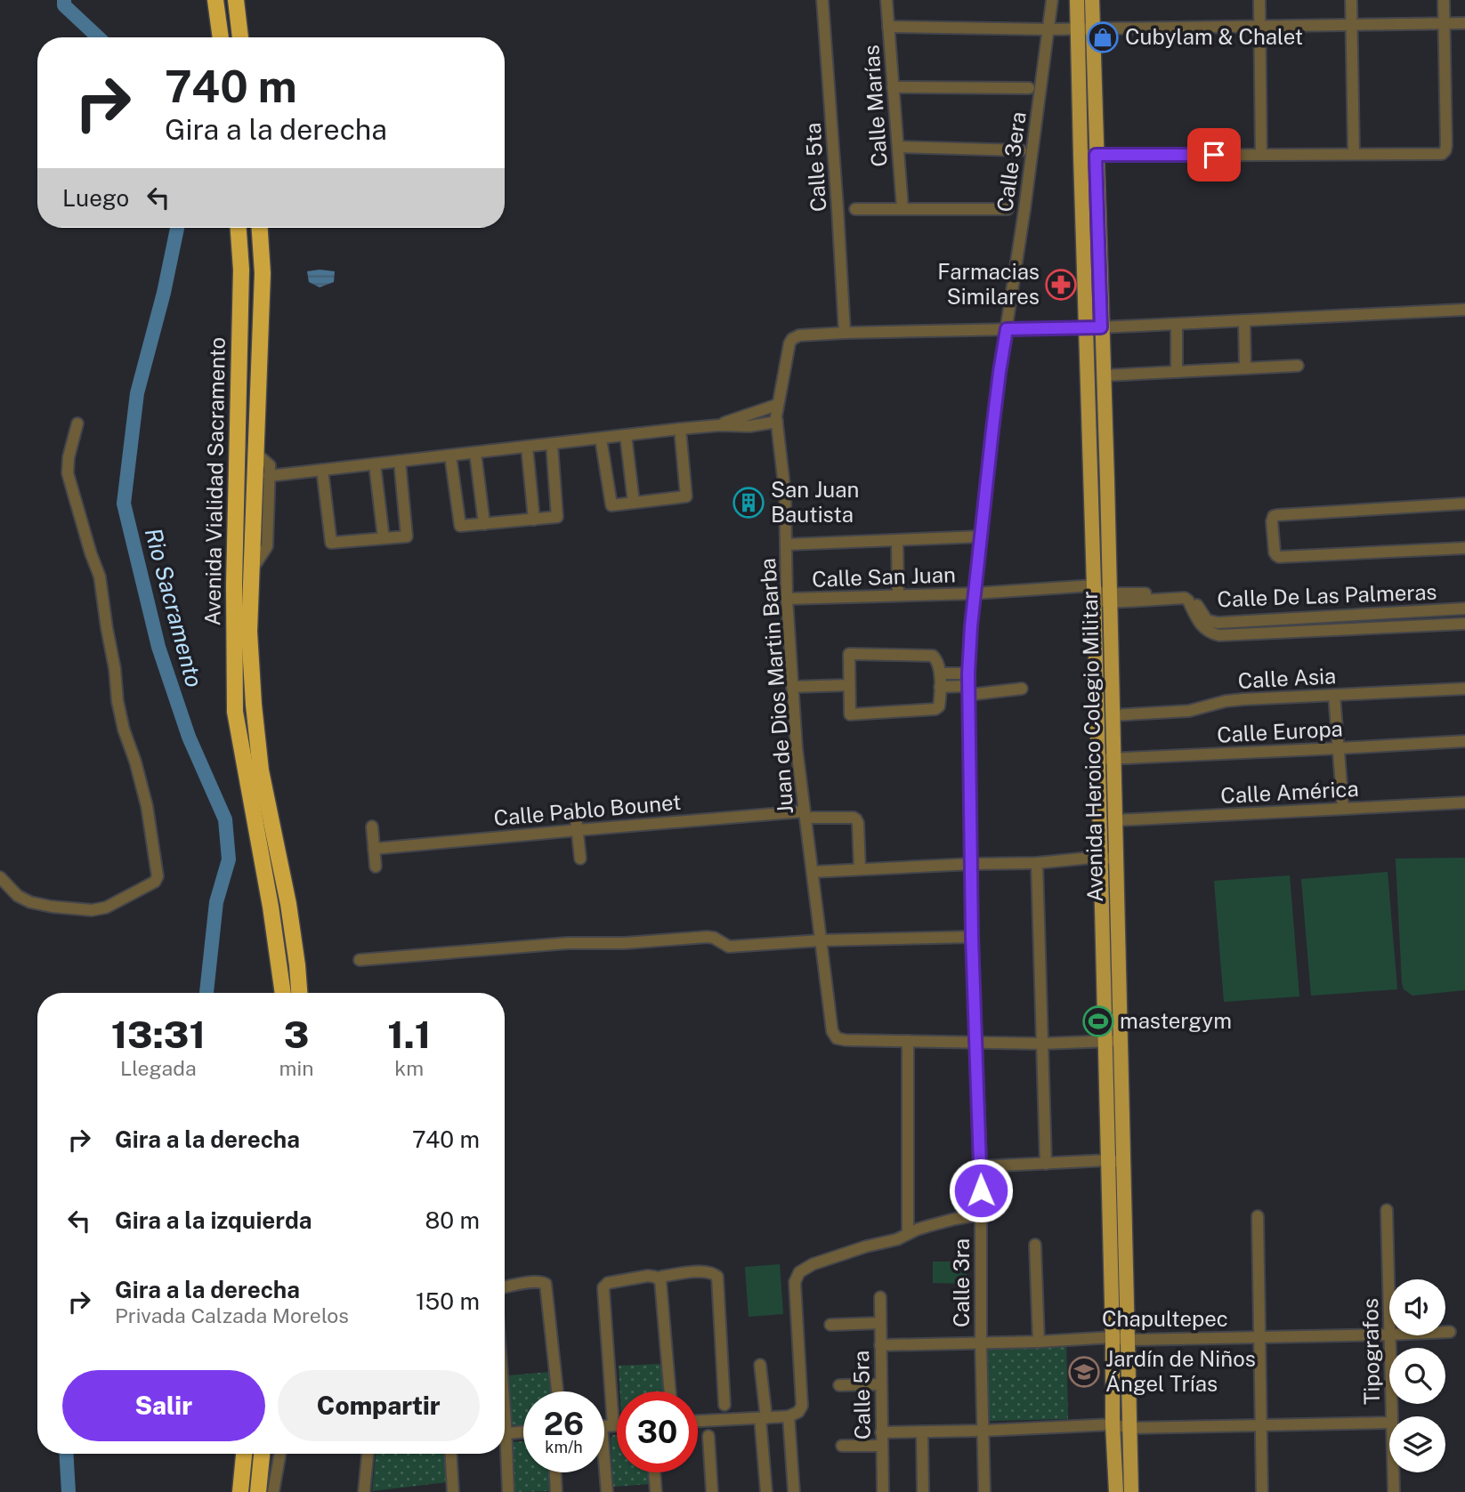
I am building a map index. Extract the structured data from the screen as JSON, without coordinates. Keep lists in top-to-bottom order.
{
  "streets": {
    "highway": ["Avenida Vialidad Sacramento"],
    "main road": ["Avenida Heroico Colegio Militar"],
    "street": [
      "Calle Marías",
      "Calle 3era",
      "Calle 5ta",
      "Calle San Juan",
      "Calle De Las Palmeras",
      "Calle Asia",
      "Juan de Dios Martin Barba",
      "Calle Europa",
      "Calle América",
      "Calle Pablo Bounet",
      "Calle 3ra",
      "Chapultepec",
      "Tipografos",
      "Calle 5ra"
    ]
  },
  "crossings": [
    ["Calle 3era", "Calle 3ra"],
    ["Calle 5ta", "Juan de Dios Martin Barba"],
    ["Calle San Juan", "Calle De Las Palmeras"],
    ["Calle San Juan", "Juan de Dios Martin Barba"],
    ["Calle San Juan", "Avenida Heroico Colegio Militar"],
    ["Calle San Juan", "Calle 3ra"],
    ["Calle De Las Palmeras", "Avenida Heroico Colegio Militar"],
    ["Calle Asia", "Avenida Heroico Colegio Militar"],
    ["Juan de Dios Martin Barba", "Calle Pablo Bounet"],
    ["Calle Europa", "Avenida Heroico Colegio Militar"],
    ["Avenida Heroico Colegio Militar", "Calle América"],
    ["Avenida Heroico Colegio Militar", "Chapultepec"],
    ["Calle 3ra", "Chapultepec"],
    ["Chapultepec", "Calle 5ra"]
  ],
  "water": ["Rio Sacramento"],
  "places": {
    "shop": ["Cubylam & Chalet"],
    "pharmacy": ["Farmacias Similares"],
    "building": ["San Juan Bautista"],
    "sports": ["mastergym"],
    "school or university": ["Jardín de Niños Ángel Trías"]
  },
  "page": {
    "turn": ["740 m", "Gira a la derecha"],
    "then": "Luego",
    "eta": [
      "13:31",
      "Llegada",
      "3",
      "min",
      "1.1",
      "km"
    ],
    "list": [
      {
        "name": "Gira a la derecha",
        "value": "740 m"
      },
      {
        "name": "Gira a la izquierda",
        "value": "80 m"
      },
      {
        "name": "Gira a la derecha",
        "note": "Privada Calzada Morelos",
        "value": "150 m"
      }
    ],
    "buttons": ["Salir", "Compartir"],
    "speed": "26 km/h",
    "limit": "30"
  }
}
